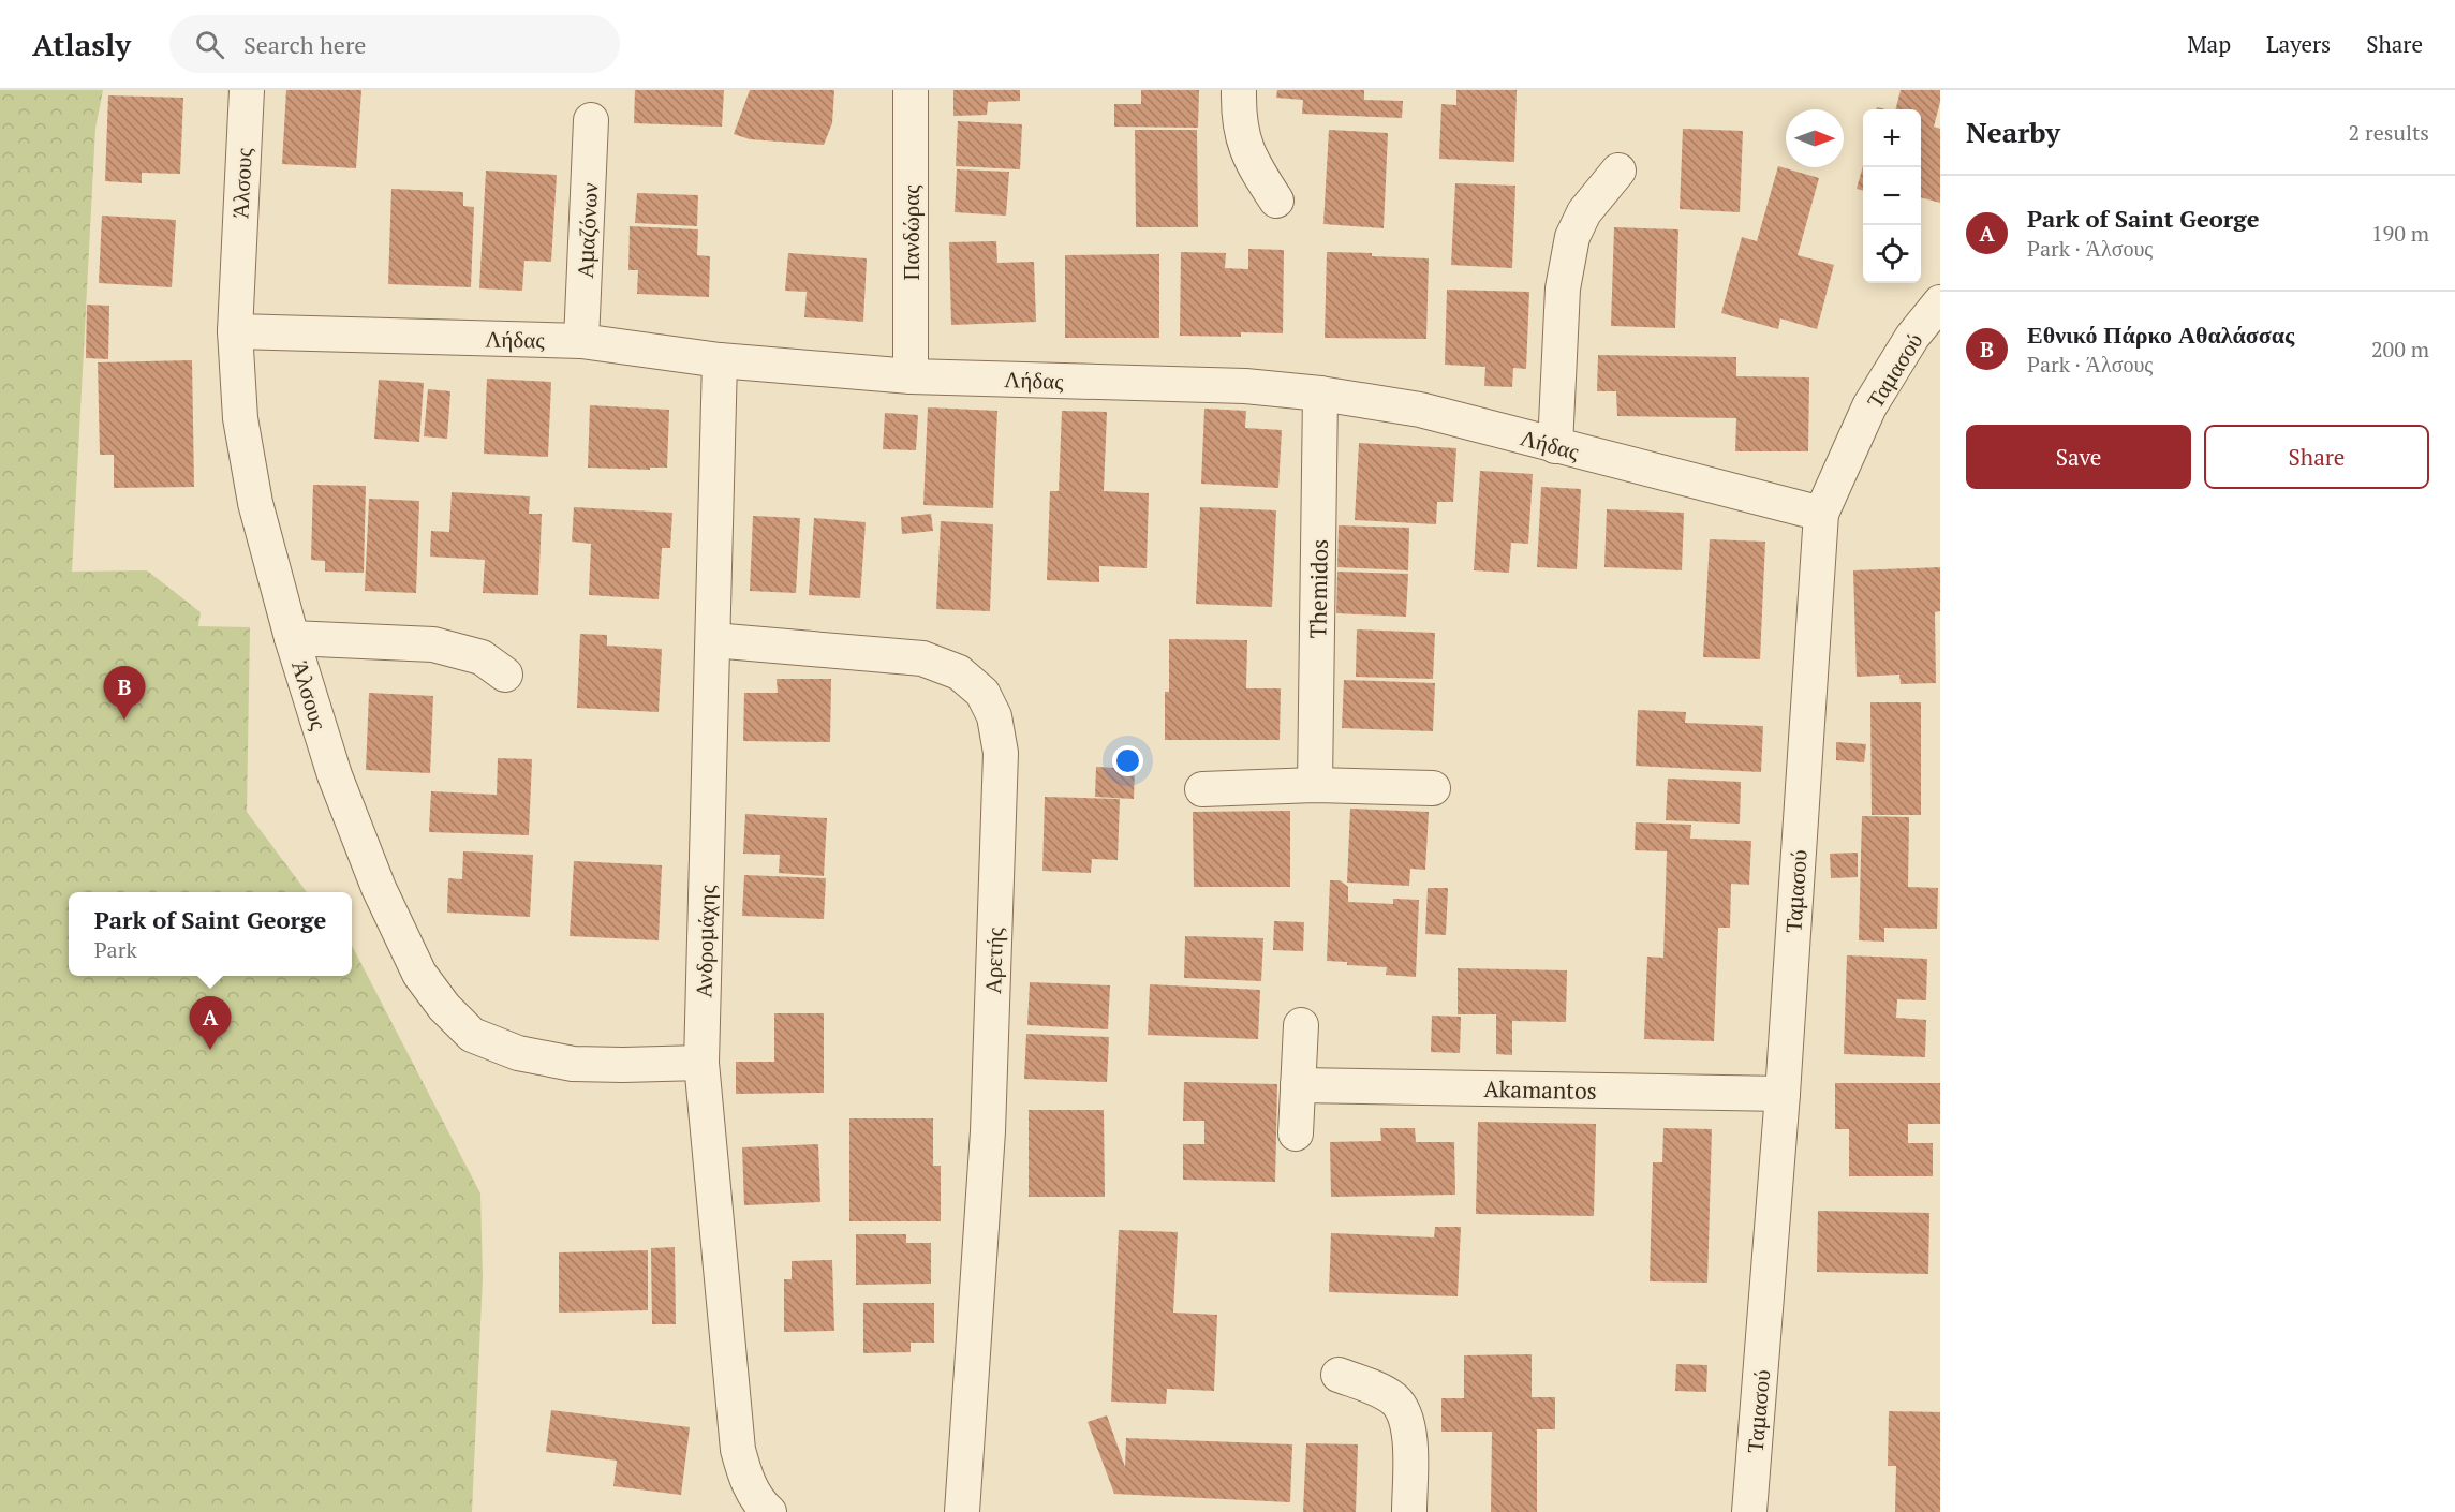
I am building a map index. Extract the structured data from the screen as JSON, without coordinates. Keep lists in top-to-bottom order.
{
  "streets": {
    "street": [
      "Άλσους",
      "Αμαζόνων",
      "Πανδώρας",
      "Λήδας",
      "Ταμασού",
      "Themidos",
      "Ανδρομάχης",
      "Αρετής",
      "Akamantos"
    ]
  },
  "crossings": [
    ["Άλσους", "Λήδας"],
    ["Άλσους", "Ανδρομάχης"],
    ["Αμαζόνων", "Λήδας"],
    ["Πανδώρας", "Λήδας"],
    ["Λήδας", "Ταμασού"],
    ["Λήδας", "Themidos"],
    ["Λήδας", "Ανδρομάχης"],
    ["Ταμασού", "Akamantos"],
    ["Ανδρομάχης", "Αρετής"]
  ],
  "north": "right",
  "page": {
    "header": "Atlasly",
    "search": "Search here",
    "nav": ["Map", "Layers", "Share"],
    "heading": ["Nearby", "2 results"],
    "map_buttons": ["+", "−"],
    "list": [
      {
        "mark": "A",
        "name": "Park of Saint George",
        "note": "Park · Άλσους",
        "value": "190 m"
      },
      {
        "mark": "B",
        "name": "Εθνικό Πάρκο Αθαλάσσας",
        "note": "Park · Άλσους",
        "value": "200 m"
      }
    ],
    "buttons": ["Save", "Share"],
    "pins": ["B", "A"],
    "popup": ["Park of Saint George", "Park"]
  }
}
